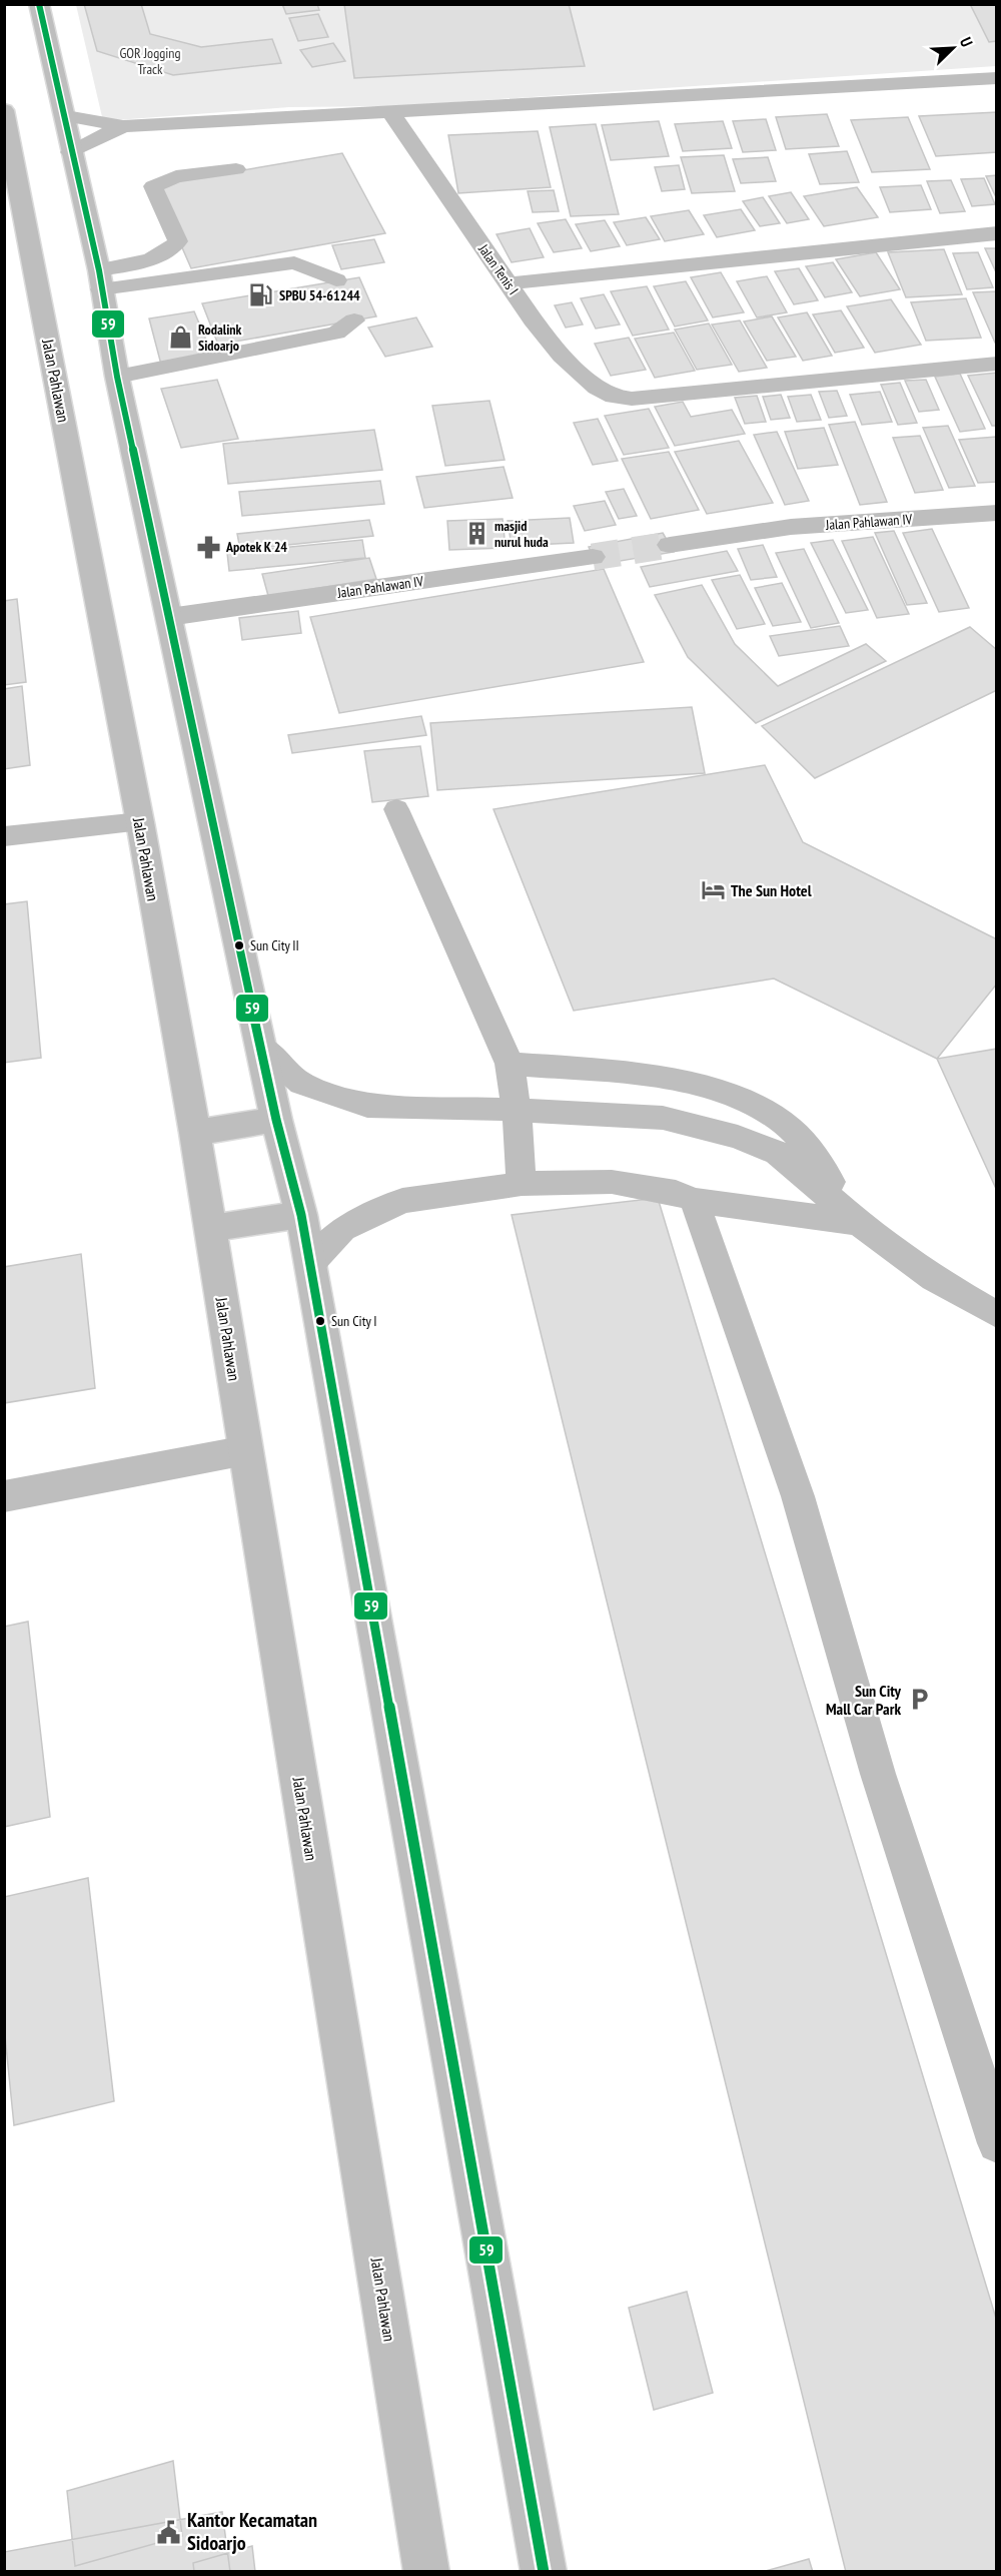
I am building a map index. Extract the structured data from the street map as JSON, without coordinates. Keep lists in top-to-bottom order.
{
  "streets": {
    "main road": ["Jalan Tenis I", "Jalan Pahlawan", "Jalan Pahlawan IV"]
  },
  "parks": ["GOR Jogging Track"],
  "places": {
    "fuel station": ["SPBU 54-61244"],
    "shop": ["Rodalink Sidoarjo"],
    "building": ["masjid nurul huda"],
    "pharmacy": ["Apotek K 24"],
    "hotel": ["The Sun Hotel"],
    "other": ["Sun City II", "Sun City I"],
    "parking": ["Sun City Mall Car Park"],
    "public building": ["Kantor Kecamatan Sidoarjo"]
  },
  "lines": ["transit line 59"],
  "north": "top right"
}
